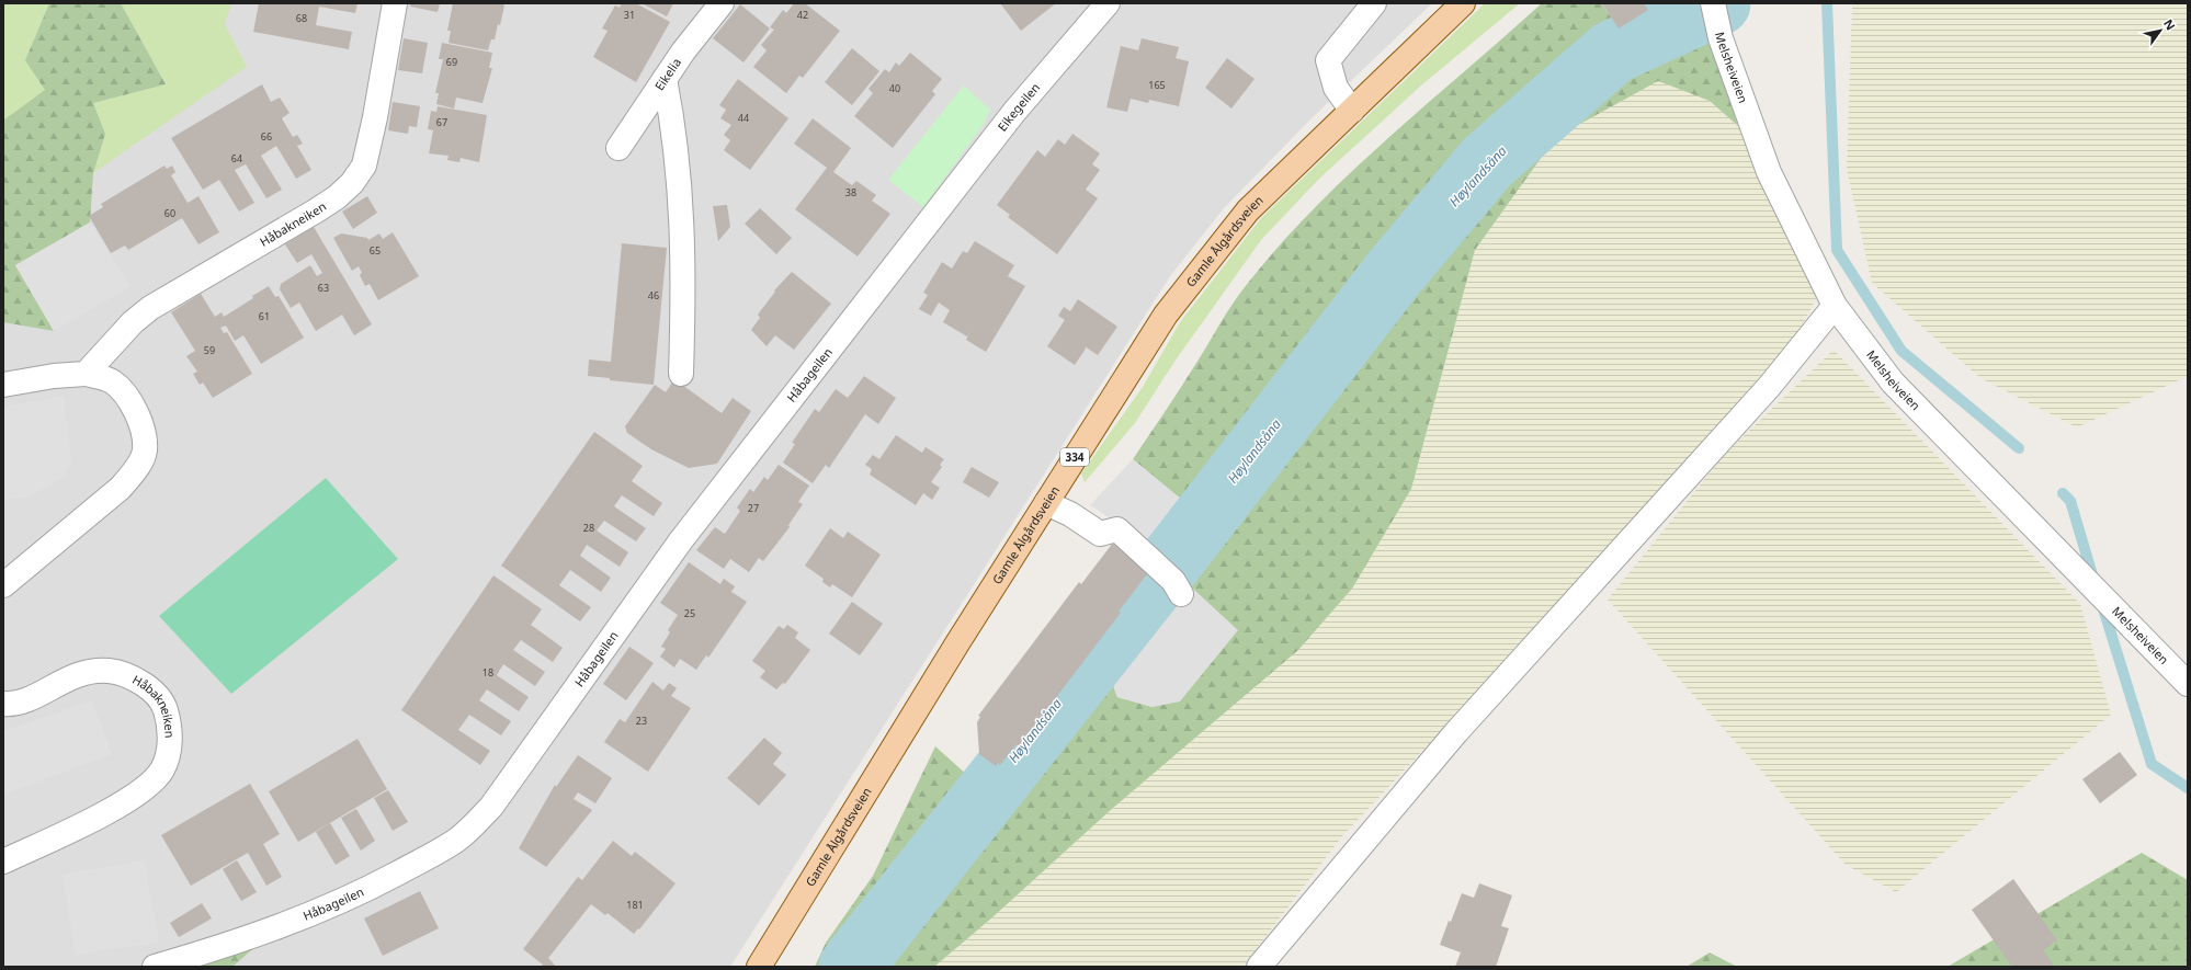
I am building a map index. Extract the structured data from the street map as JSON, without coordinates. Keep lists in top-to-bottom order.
{
  "streets": {
    "main road": ["Gamle Ålgårdsveien", "334"],
    "street": [
      "Melsheiveien",
      "Eikelia",
      "Eikegeilen",
      "Håbakneiken",
      "Håbageilen"
    ]
  },
  "crossings": [
    ["Eikegeilen", "Håbageilen"]
  ],
  "water": ["Høylandsåna"],
  "house_numbers": [
    "31",
    "42",
    "68",
    "69",
    "165",
    "40",
    "44",
    "67",
    "66",
    "64",
    "38",
    "60",
    "65",
    "63",
    "46",
    "61",
    "59",
    "27",
    "28",
    "25",
    "18",
    "23",
    "181"
  ],
  "north": "top right"
}
